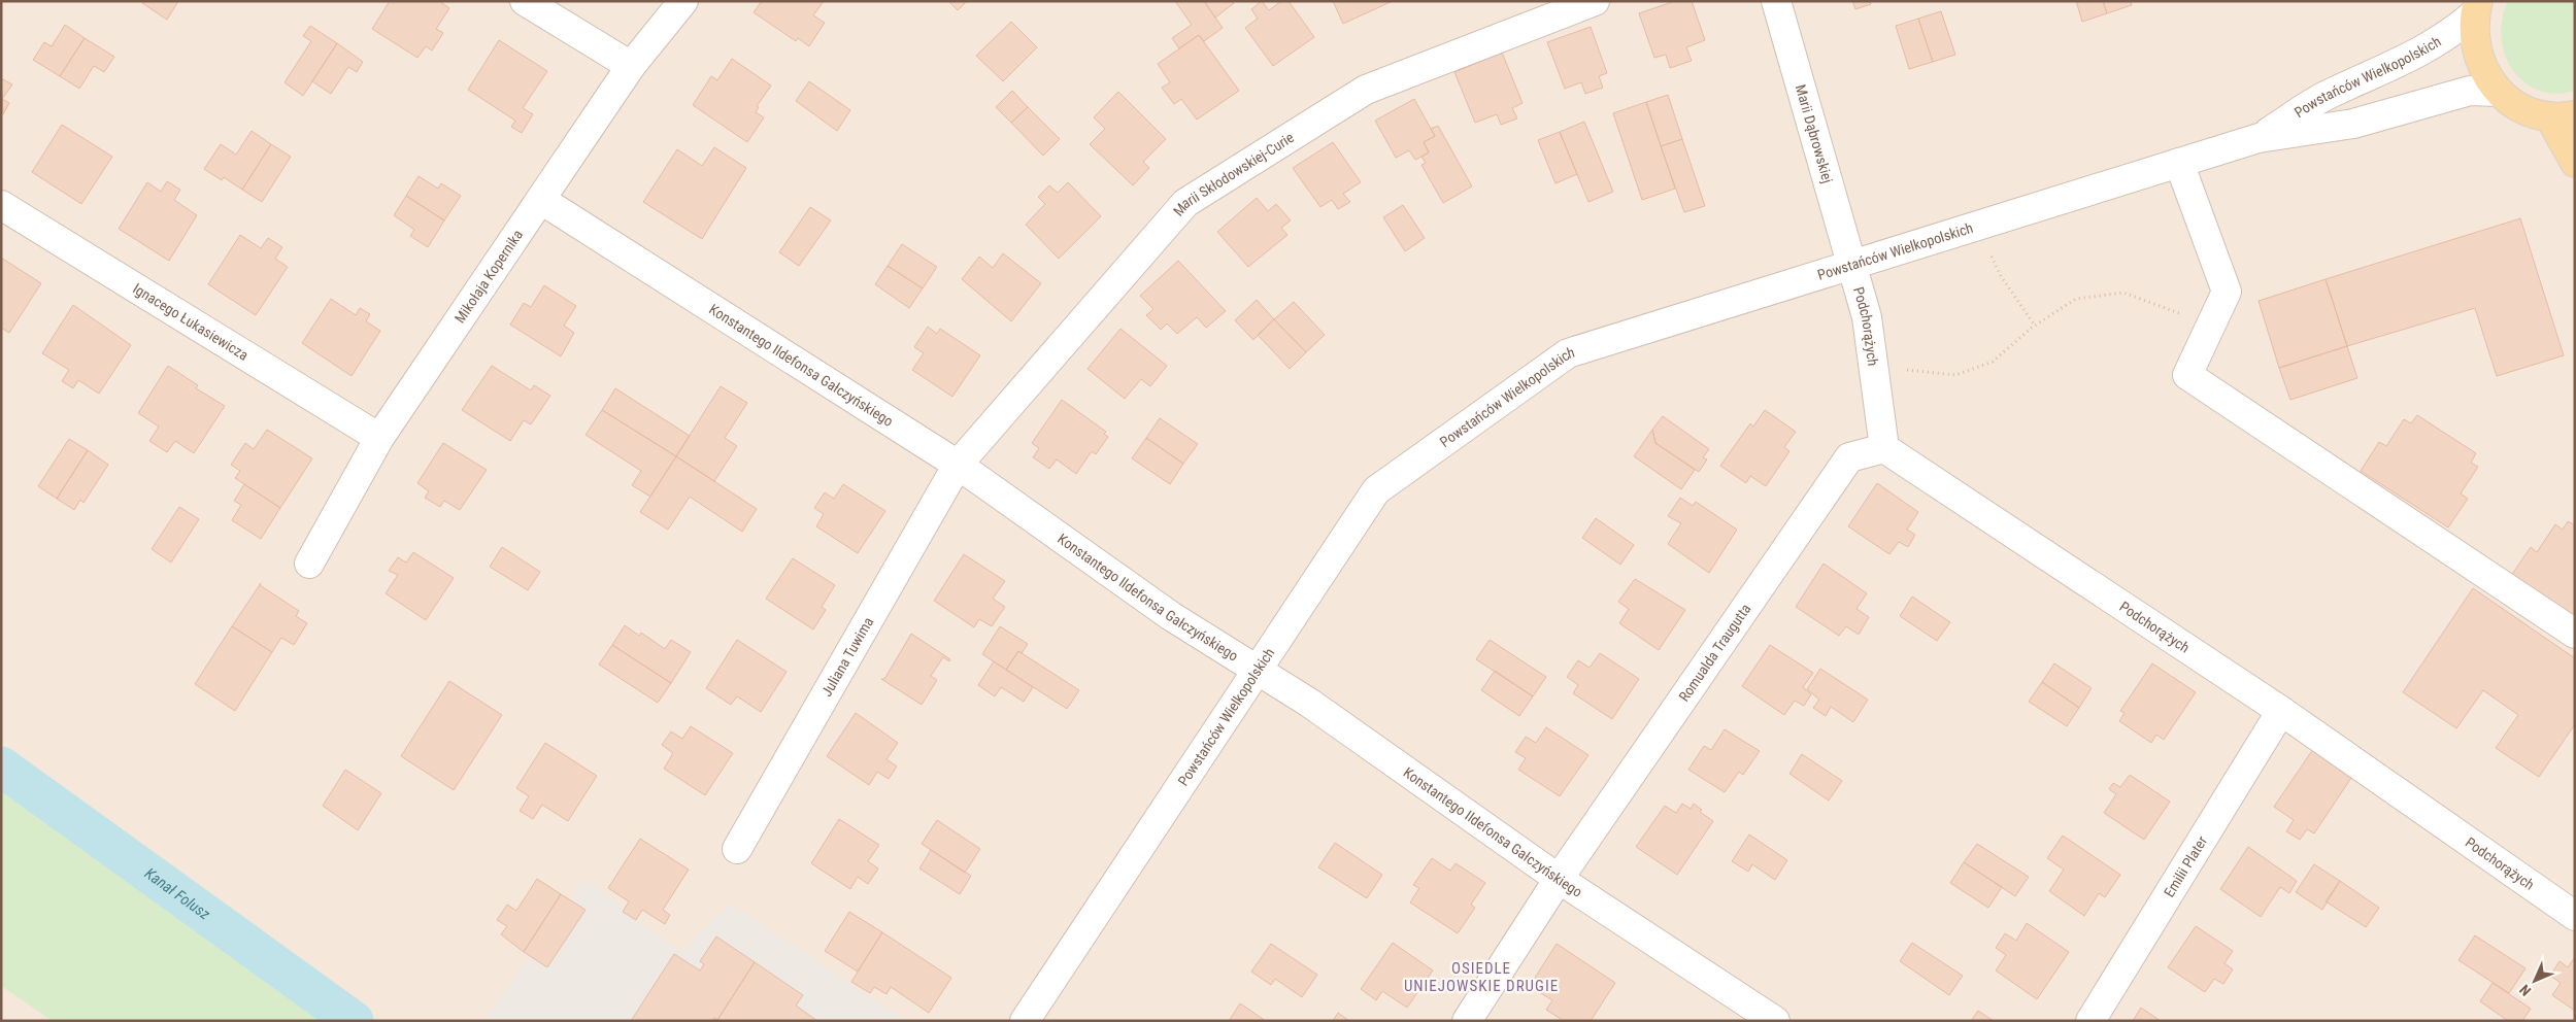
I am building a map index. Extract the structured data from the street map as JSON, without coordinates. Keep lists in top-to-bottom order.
{
  "streets": {
    "street": [
      "Powstańców Wielkopolskich",
      "Marii Dąbrowskiej",
      "Marii Skłodowskiej-Curie",
      "Mikołaja Kopernika",
      "Ignacego Łukasiewicza",
      "Podchorążych",
      "Konstantego Ildefonsa Gałczyńskiego",
      "Romualda Traugutta",
      "Juliana Tuwima",
      "Emilii Plater"
    ]
  },
  "crossings": [
    ["Powstańców Wielkopolskich", "Marii Dąbrowskiej"],
    ["Powstańców Wielkopolskich", "Podchorążych"],
    ["Powstańców Wielkopolskich", "Konstantego Ildefonsa Gałczyńskiego"],
    ["Marii Dąbrowskiej", "Podchorążych"],
    ["Marii Skłodowskiej-Curie", "Konstantego Ildefonsa Gałczyńskiego"],
    ["Marii Skłodowskiej-Curie", "Juliana Tuwima"],
    ["Mikołaja Kopernika", "Ignacego Łukasiewicza"],
    ["Mikołaja Kopernika", "Konstantego Ildefonsa Gałczyńskiego"],
    ["Podchorążych", "Romualda Traugutta"],
    ["Podchorążych", "Emilii Plater"],
    ["Konstantego Ildefonsa Gałczyńskiego", "Romualda Traugutta"],
    ["Konstantego Ildefonsa Gałczyńskiego", "Juliana Tuwima"]
  ],
  "districts": ["OSIEDLE UNIEJOWSKIE DRUGIE"],
  "water": ["Kanał Folusz"],
  "north": "bottom left"
}
